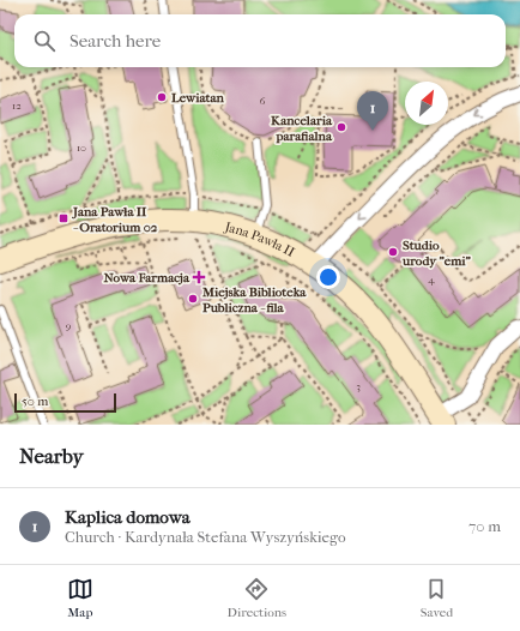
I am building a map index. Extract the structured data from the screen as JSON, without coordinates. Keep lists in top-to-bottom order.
{
  "streets": {
    "street": ["Jana Pawła II"]
  },
  "places": {
    "other": [
      "Lewiatan",
      "Kancelaria parafialna",
      "Studio urody \"emi\"",
      "Miejska Biblioteka Publiczna - fila"
    ],
    "transit": ["Jana Pawła II - Oratorium 02"],
    "health": ["Nowa Farmacja"]
  },
  "house_numbers": [
    "6",
    "12",
    "10",
    "4",
    "9",
    "3"
  ],
  "scale_bar": "50 m",
  "north": "top right",
  "page": {
    "search": "Search here",
    "pins": "1",
    "scale": "50 m",
    "heading": "Nearby",
    "list": [
      {
        "mark": "1",
        "name": "Kaplica domowa",
        "note": "Church · Kardynała Stefana Wyszyńskiego",
        "value": "70 m"
      }
    ],
    "nav": ["Map", "Directions", "Saved"]
  }
}
